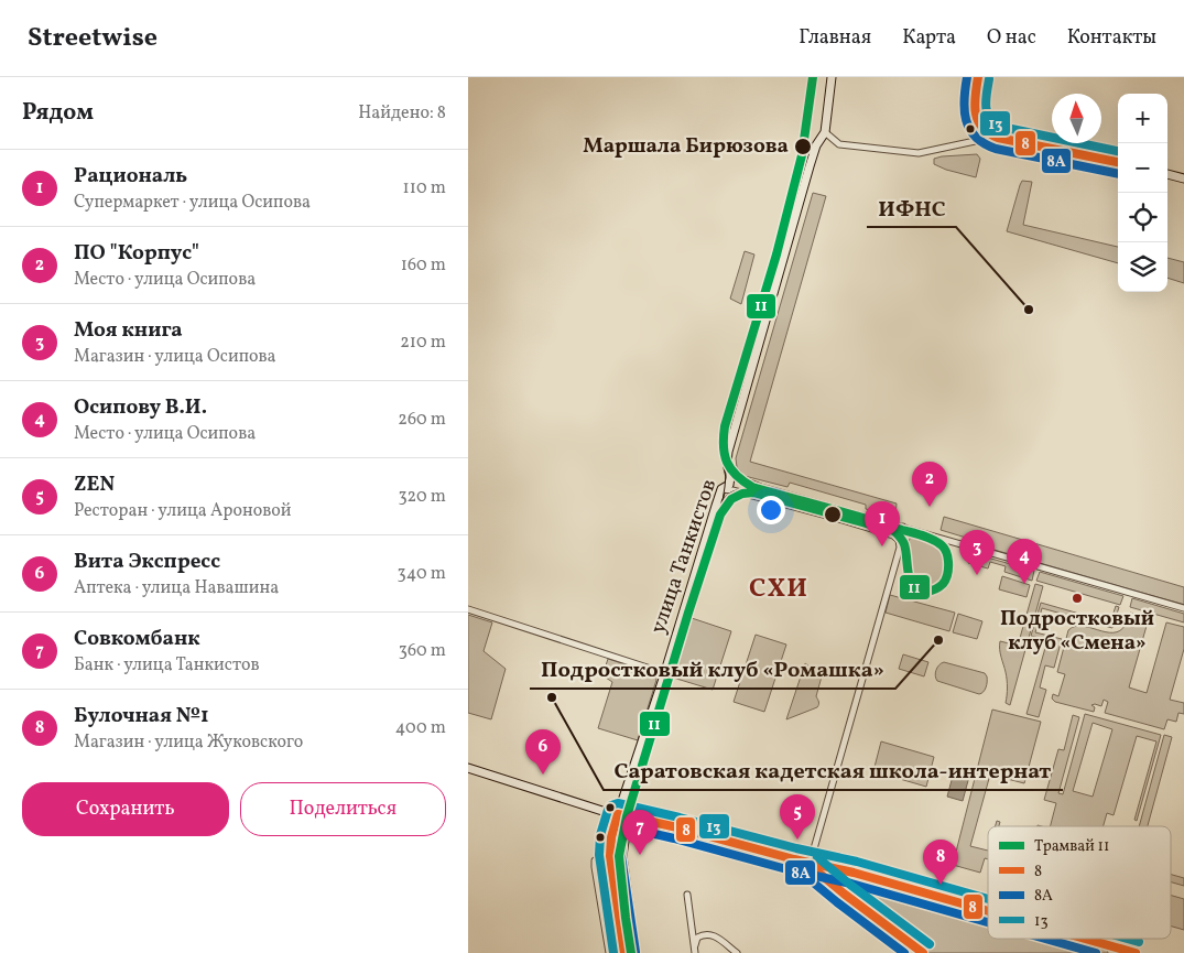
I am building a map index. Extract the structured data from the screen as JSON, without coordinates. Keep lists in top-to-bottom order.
{
  "streets": {
    "main road": ["улица Танкистов"]
  },
  "districts": ["СХИ"],
  "places": [
    "Маршала Бирюзова",
    "ИФНС",
    "Подростковый клуб «Смена»",
    "Подростковый клуб «Ромашка»",
    "Саратовская кадетская школа-интернат"
  ],
  "lines": [
    "tram line 11",
    "transit line 8",
    "transit line 8А",
    "transit line 13"
  ],
  "legend": [
    "Трамвай 11",
    "8",
    "8А",
    "13"
  ],
  "north": "top",
  "page": {
    "header": "Streetwise",
    "nav": [
      "Главная",
      "Карта",
      "О нас",
      "Контакты"
    ],
    "heading": ["Рядом", "Найдено: 8"],
    "map_buttons": ["+", "−"],
    "list": [
      {
        "mark": "1",
        "name": "Рациональ",
        "note": "Супермаркет · улица Осипова",
        "value": "110 m"
      },
      {
        "mark": "2",
        "name": "ПО \"Корпус\"",
        "note": "Место · улица Осипова",
        "value": "160 m"
      },
      {
        "mark": "3",
        "name": "Моя книга",
        "note": "Магазин · улица Осипова",
        "value": "210 m"
      },
      {
        "mark": "4",
        "name": "Осипову В.И.",
        "note": "Место · улица Осипова",
        "value": "260 m"
      },
      {
        "mark": "5",
        "name": "ZEN",
        "note": "Ресторан · улица Ароновой",
        "value": "320 m"
      },
      {
        "mark": "6",
        "name": "Вита Экспресс",
        "note": "Аптека · улица Навашина",
        "value": "340 m"
      },
      {
        "mark": "7",
        "name": "Совкомбанк",
        "note": "Банк · улица Танкистов",
        "value": "360 m"
      },
      {
        "mark": "8",
        "name": "Булочная №1",
        "note": "Магазин · улица Жуковского",
        "value": "400 m"
      }
    ],
    "pins": [
      "2",
      "1",
      "3",
      "4",
      "6",
      "5",
      "7",
      "8"
    ],
    "buttons": ["Сохранить", "Поделиться"]
  }
}
